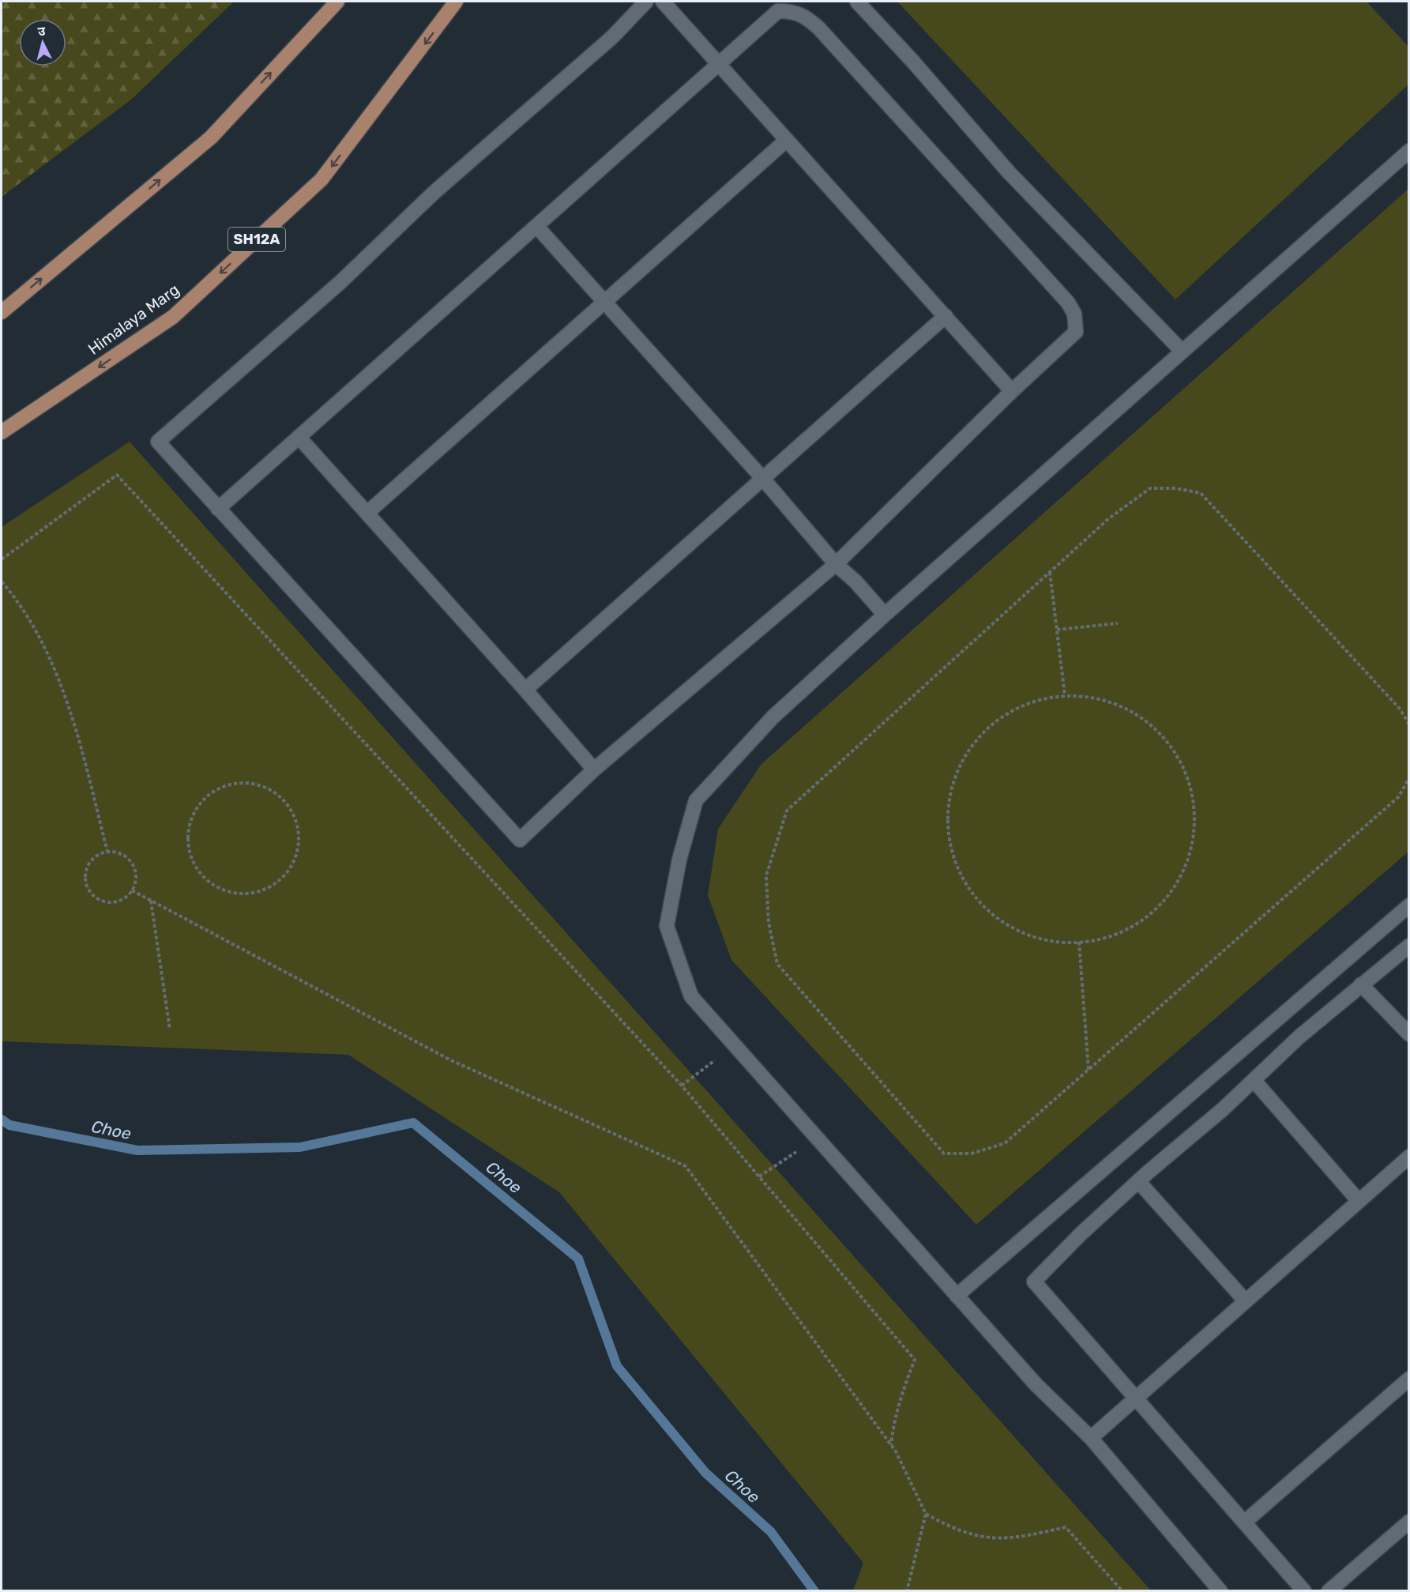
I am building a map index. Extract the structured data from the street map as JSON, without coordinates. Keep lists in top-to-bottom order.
{
  "streets": {
    "main road": ["SH12A", "Himalaya Marg"]
  },
  "water": ["Choe"],
  "north": "top"
}
